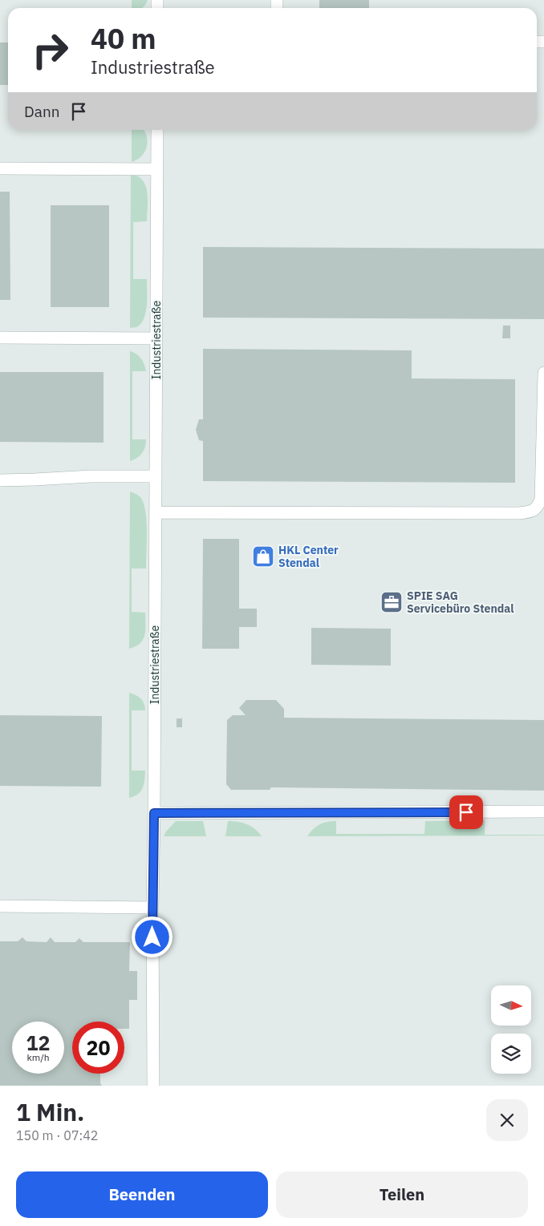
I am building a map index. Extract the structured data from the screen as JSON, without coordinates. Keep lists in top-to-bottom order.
{
  "streets": {
    "street": ["Industriestraße"]
  },
  "places": {
    "shop": ["HKL Center Stendal"],
    "office": ["SPIE SAG Servicebüro Stendal"]
  },
  "north": "right",
  "page": {
    "turn": ["40 m", "Industriestraße"],
    "then": "Dann",
    "speed": "12 km/h",
    "limit": "20",
    "heading": ["1 Min.", "150 m · 07:42"],
    "buttons": ["Beenden", "Teilen"]
  }
}
